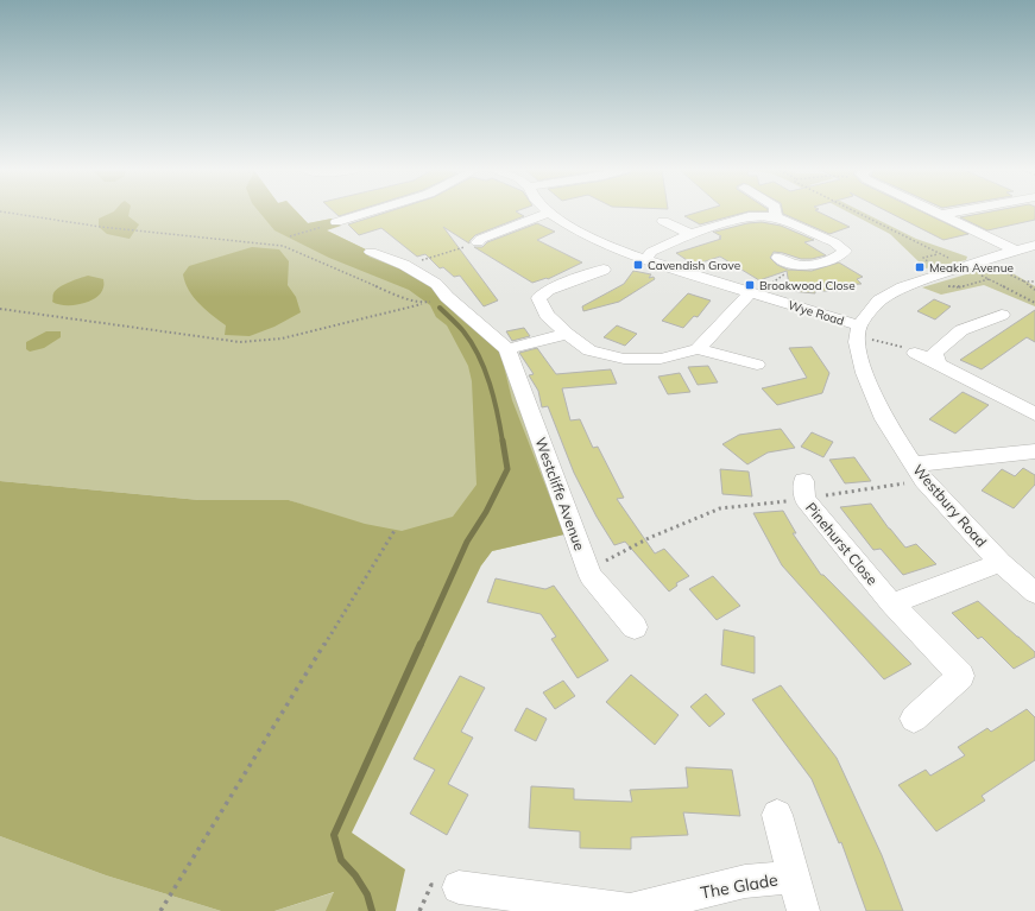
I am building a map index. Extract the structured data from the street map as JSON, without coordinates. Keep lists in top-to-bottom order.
{
  "streets": {
    "street": [
      "Wye Road",
      "Westcliffe Avenue",
      "Westbury Road",
      "Pinehurst Close",
      "The Glade"
    ]
  },
  "crossings": [
    ["Wye Road", "Westbury Road"]
  ],
  "places": {
    "transit": ["Cavendish Grove", "Meakin Avenue", "Brookwood Close"]
  }
}
